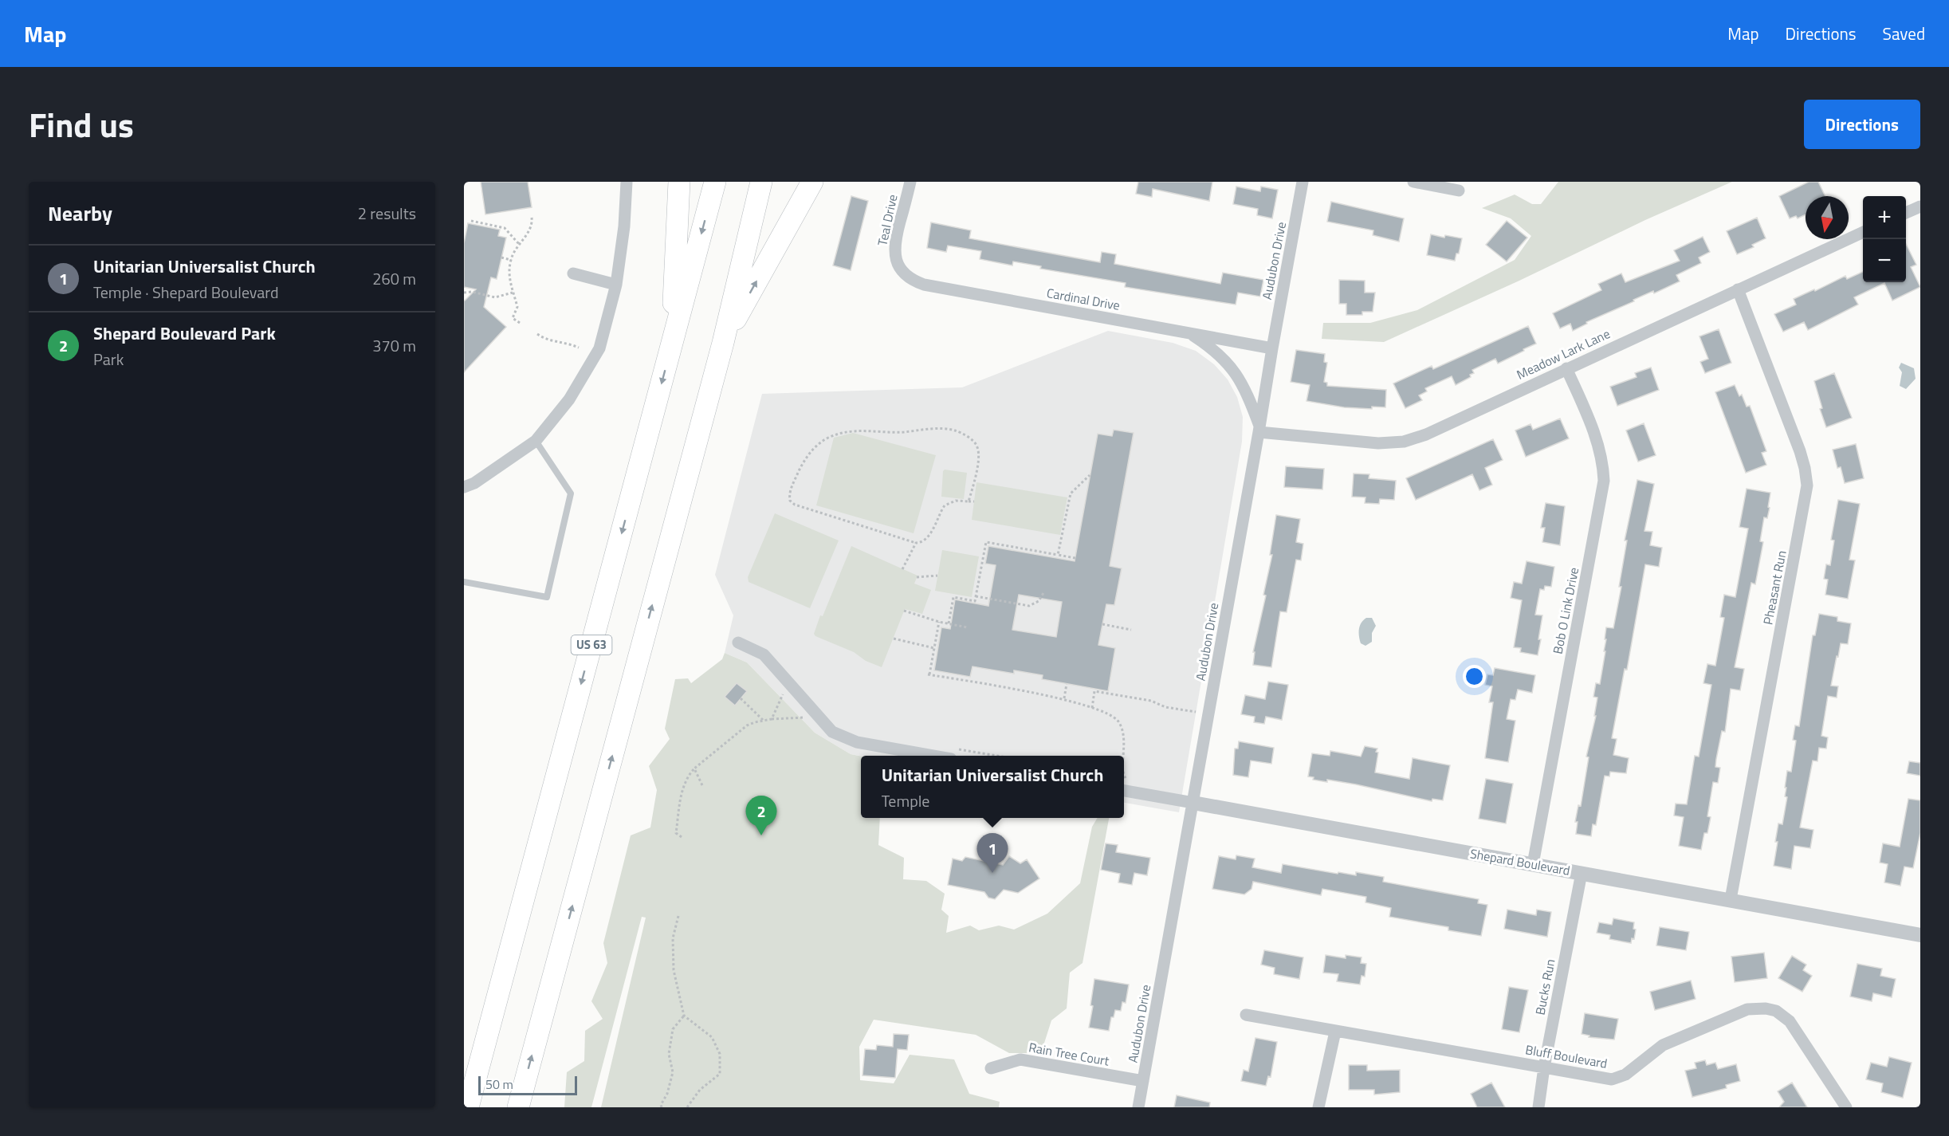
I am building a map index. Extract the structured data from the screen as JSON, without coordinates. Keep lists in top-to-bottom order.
{
  "streets": {
    "highway": ["US 63"],
    "street": [
      "Teal Drive",
      "Audubon Drive",
      "Cardinal Drive",
      "Meadow Lark Lane",
      "Pheasant Run",
      "Bob O Link Drive",
      "Shepard Boulevard",
      "Bucks Run",
      "Rain Tree Court",
      "Bluff Boulevard"
    ]
  },
  "crossings": [
    ["Teal Drive", "Cardinal Drive"],
    ["Audubon Drive", "Cardinal Drive"],
    ["Audubon Drive", "Meadow Lark Lane"],
    ["Audubon Drive", "Shepard Boulevard"],
    ["Audubon Drive", "Rain Tree Court"],
    ["Meadow Lark Lane", "Pheasant Run"],
    ["Meadow Lark Lane", "Bob O Link Drive"],
    ["Pheasant Run", "Shepard Boulevard"],
    ["Bob O Link Drive", "Shepard Boulevard"],
    ["Shepard Boulevard", "Bucks Run"],
    ["Bucks Run", "Bluff Boulevard"]
  ],
  "scale_bar": "50 m",
  "north": "bottom",
  "page": {
    "header": "Map",
    "nav": ["Map", "Directions", "Saved"],
    "title": "Find us",
    "buttons": "Directions",
    "heading": ["Nearby", "2 results"],
    "map_buttons": ["+", "−"],
    "list": [
      {
        "mark": "1",
        "name": "Unitarian Universalist Church",
        "note": "Temple · Shepard Boulevard",
        "value": "260 m"
      },
      {
        "mark": "2",
        "name": "Shepard Boulevard Park",
        "note": "Park",
        "value": "370 m"
      }
    ],
    "popup": ["Unitarian Universalist Church", "Temple"],
    "pins": ["2", "1"],
    "scale": "50 m"
  }
}
